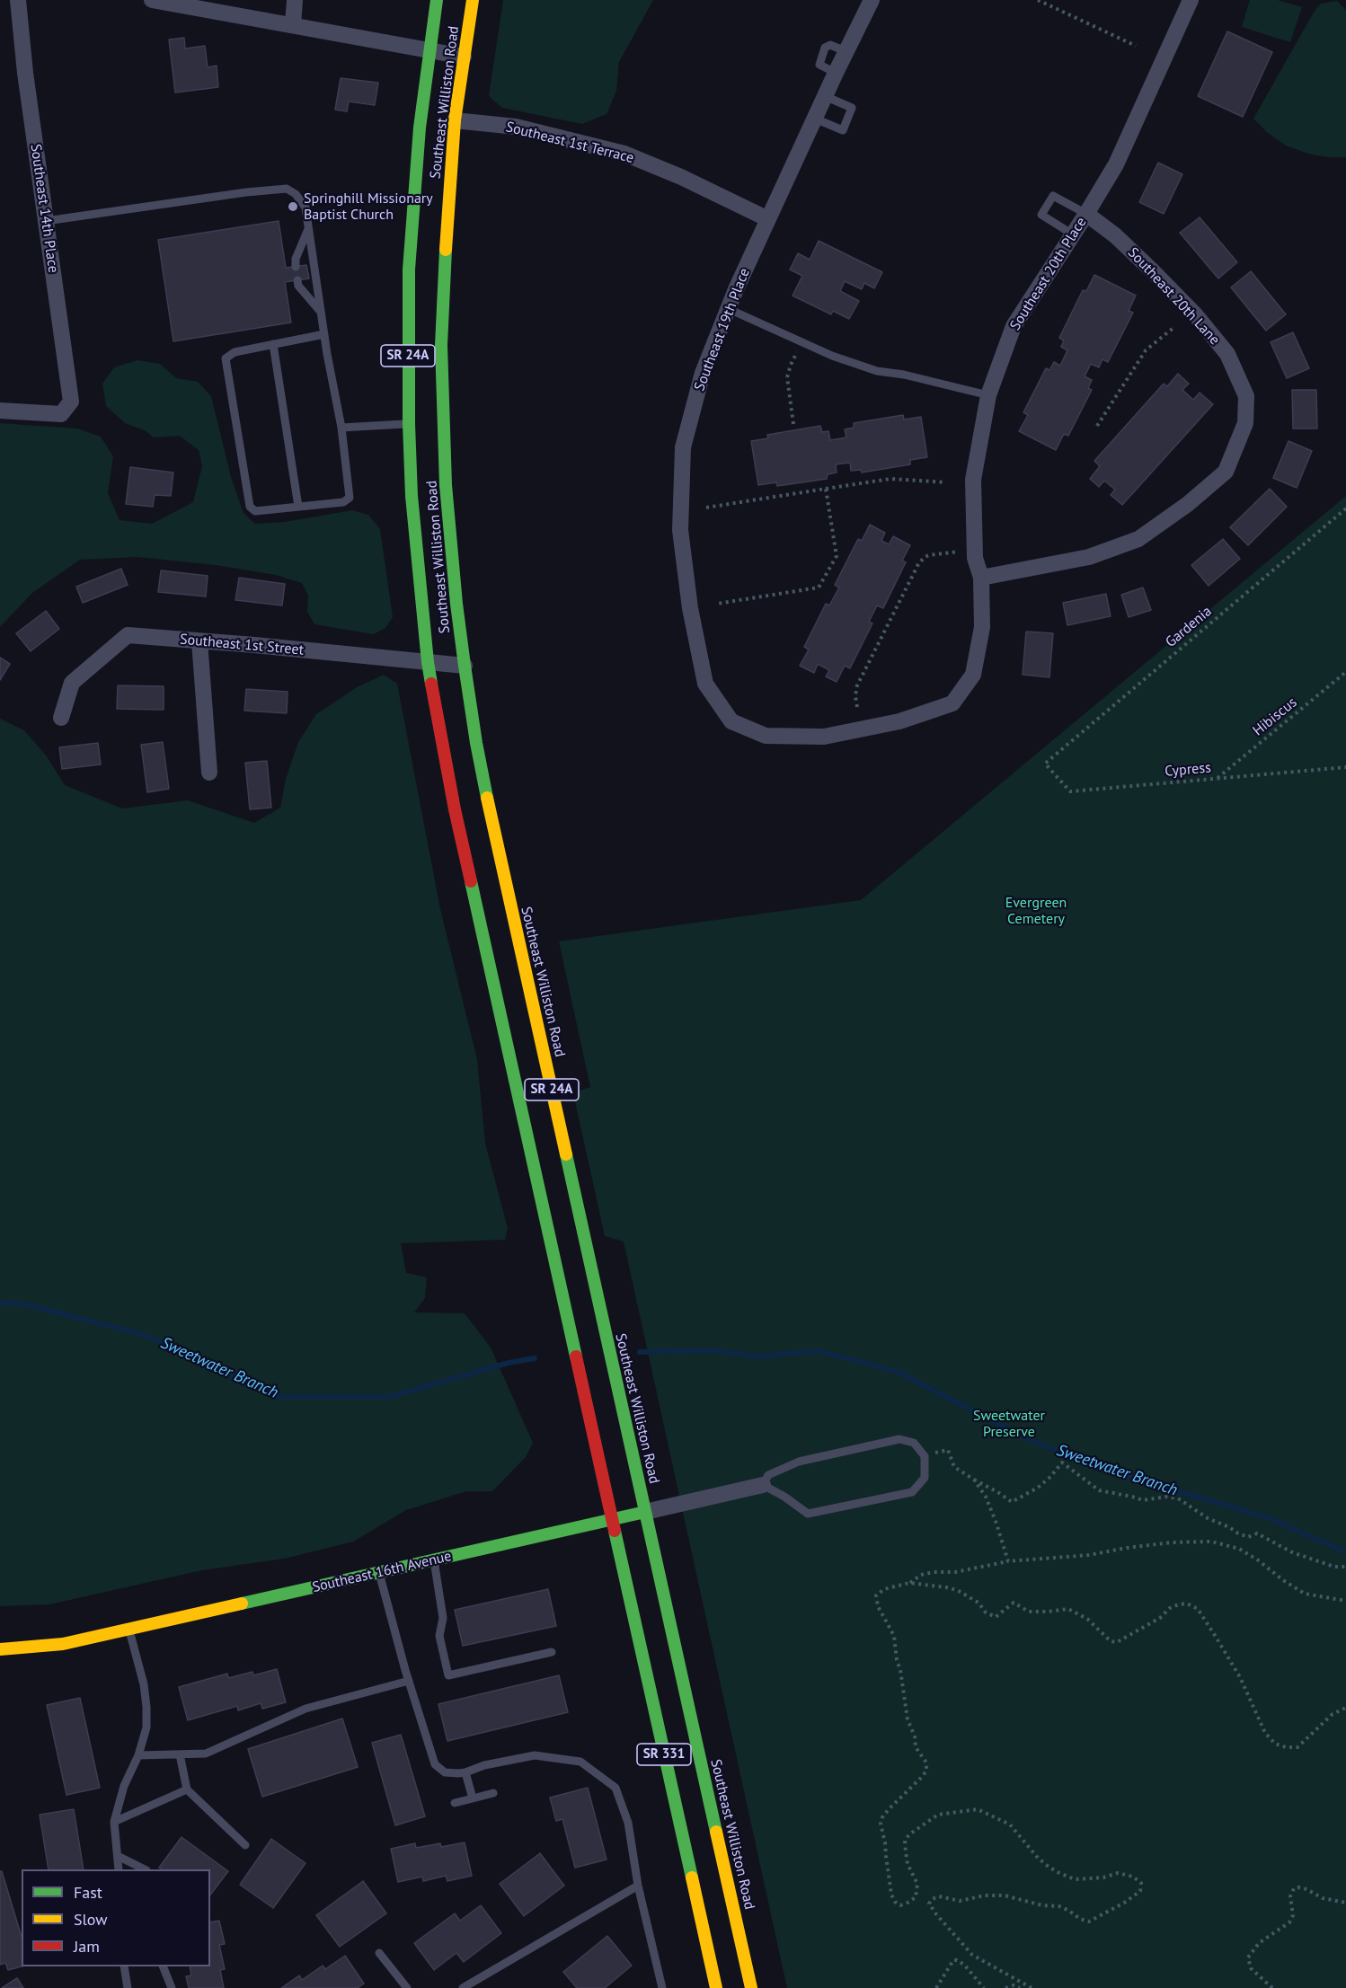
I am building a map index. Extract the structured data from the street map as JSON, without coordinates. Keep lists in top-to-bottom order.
{
  "streets": {
    "main road": [
      "Southeast Williston Road",
      "SR 24A",
      "Southeast 16th Avenue",
      "SR 331"
    ],
    "street": [
      "Southeast 1st Terrace",
      "Southeast 14th Place",
      "Southeast 20th Place",
      "Southeast 20th Lane",
      "Southeast 19th Place",
      "Southeast 1st Street"
    ],
    "path": ["Gardenia", "Hibiscus", "Cypress"]
  },
  "crossings": [
    ["Southeast Williston Road", "Southeast 1st Terrace"],
    ["Southeast Williston Road", "Southeast 1st Street"],
    ["Southeast Williston Road", "Southeast 16th Avenue"],
    ["Southeast 1st Terrace", "Southeast 19th Place"],
    ["Southeast 20th Place", "Southeast 20th Lane"],
    ["Southeast 20th Place", "Southeast 19th Place"],
    ["Gardenia", "Cypress"],
    ["Hibiscus", "Cypress"]
  ],
  "water": ["Sweetwater Branch"],
  "parks": ["Evergreen Cemetery", "Sweetwater Preserve"],
  "places": ["Springhill Missionary Baptist Church"],
  "legend": ["Fast", "Slow", "Jam"]
}
